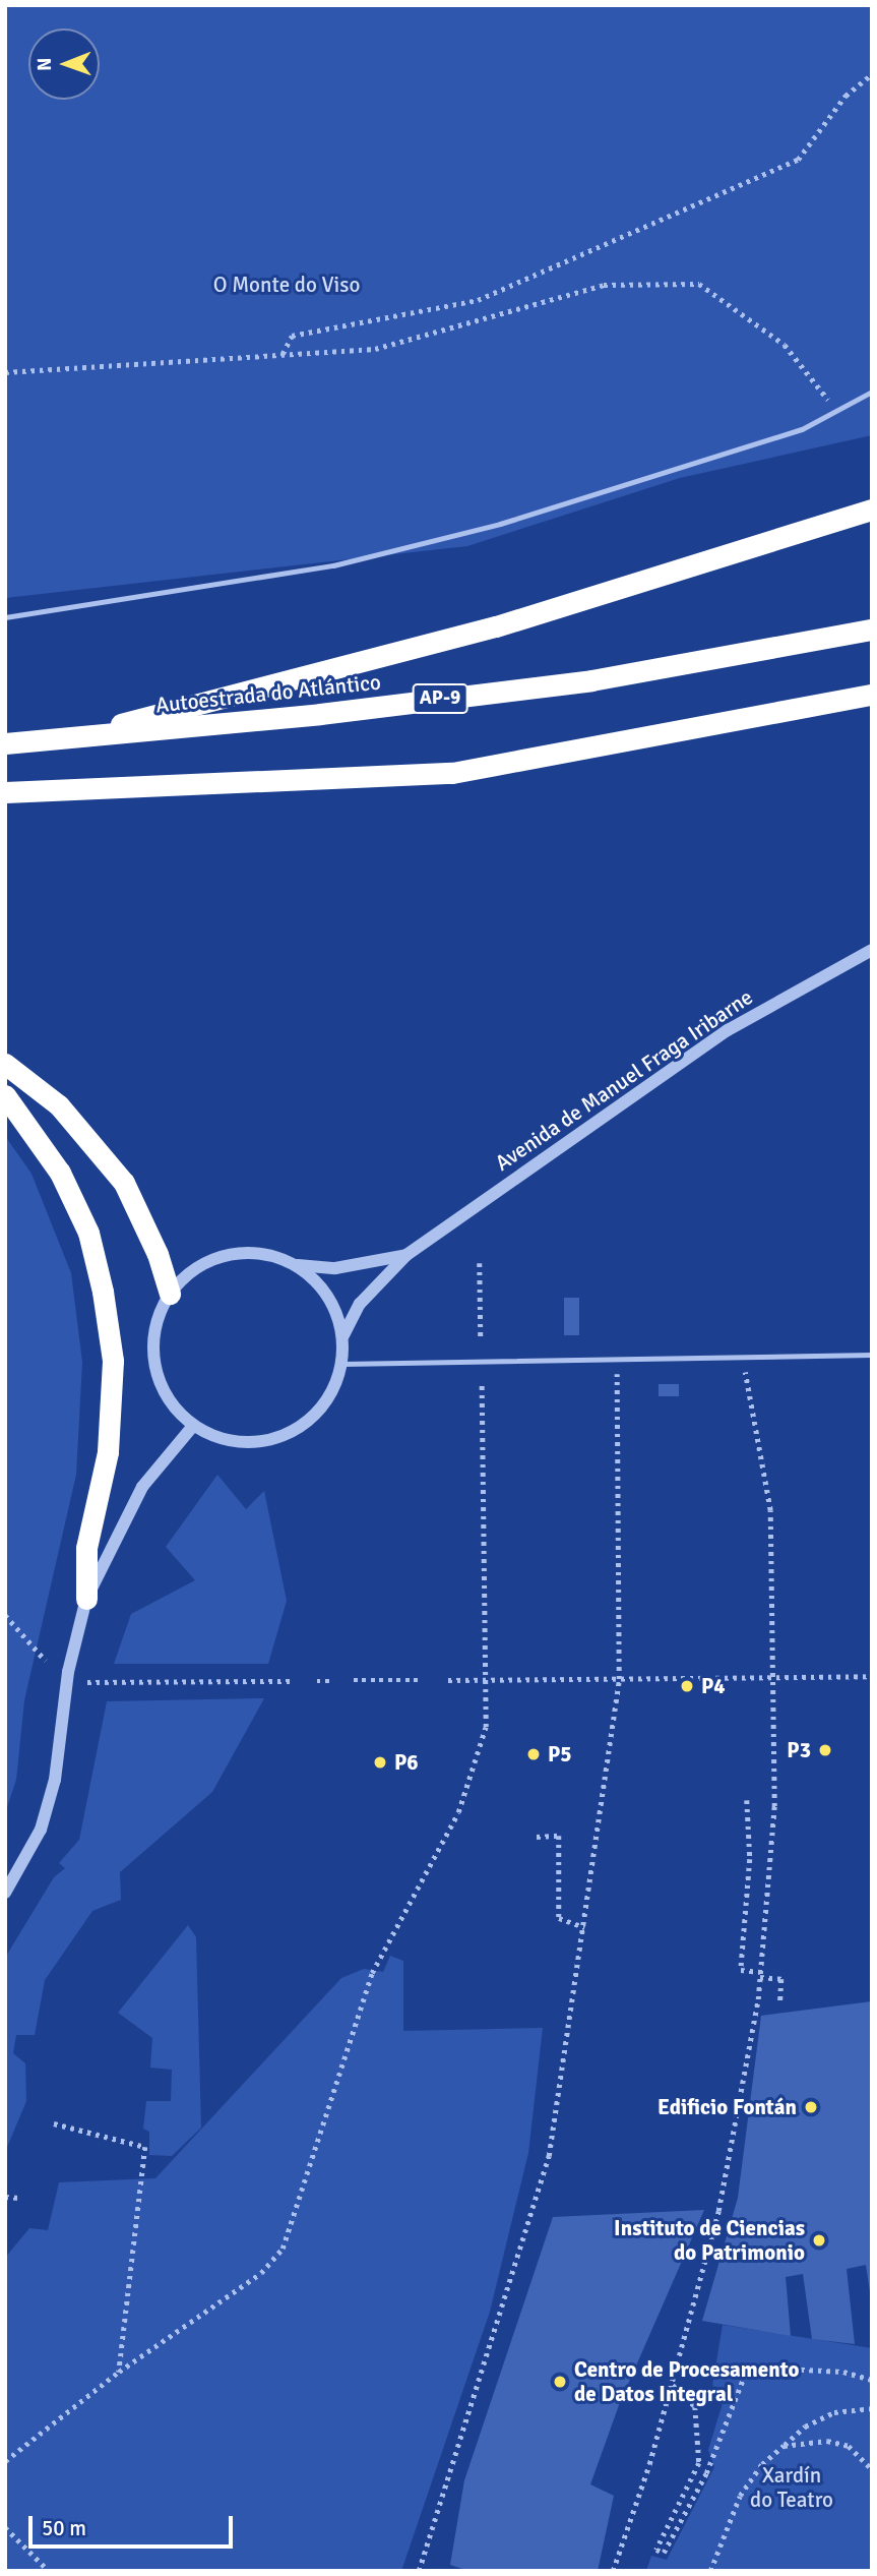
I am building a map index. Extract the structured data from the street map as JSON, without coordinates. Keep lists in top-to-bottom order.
{
  "streets": {
    "highway": ["Autoestrada do Atlántico", "AP-9"],
    "street": ["Avenida de Manuel Fraga Iribarne"]
  },
  "parks": ["O Monte do Viso", "Xardín do Teatro"],
  "places": [
    "P4",
    "P3",
    "P5",
    "P6",
    "Edificio Fontán",
    "Instituto de Ciencias do Patrimonio",
    "Centro de Procesamento de Datos Integral"
  ],
  "scale_bar": "50 m",
  "north": "left"
}
